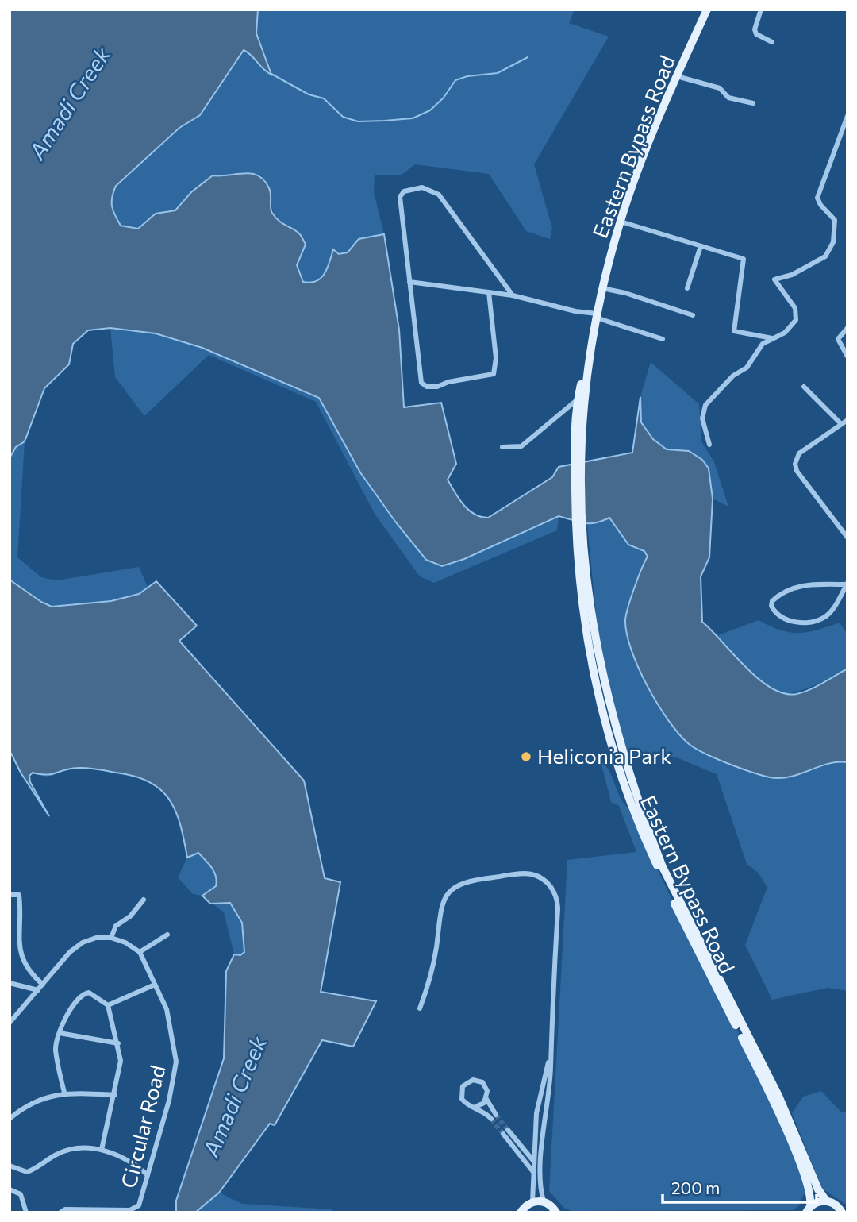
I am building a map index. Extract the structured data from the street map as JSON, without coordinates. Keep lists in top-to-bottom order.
{
  "streets": {
    "main road": ["Eastern Bypass Road"],
    "street": ["Circular Road"]
  },
  "water": ["Amadi Creek"],
  "places": ["Heliconia Park"],
  "scale_bar": "200 m"
}
